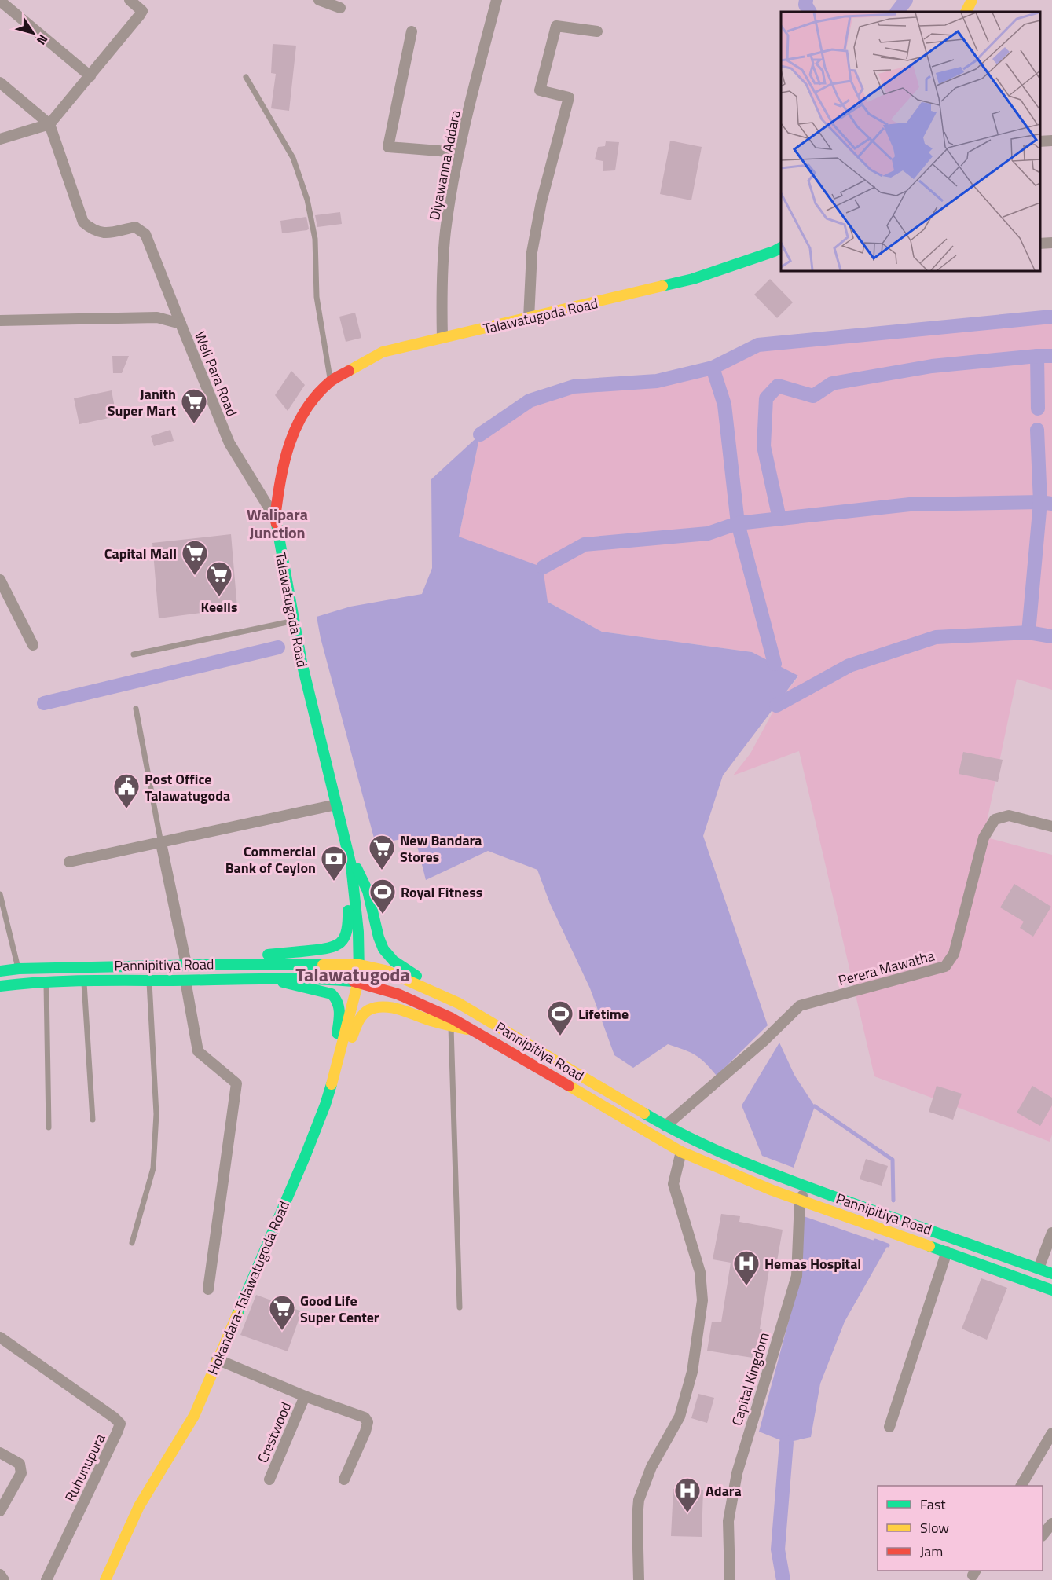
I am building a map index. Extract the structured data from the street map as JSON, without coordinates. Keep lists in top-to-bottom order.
{
  "streets": {
    "main road": ["Talawatugoda Road", "Pannipitiya Road", "Hokandara-Talawatugoda Road"],
    "street": [
      "Diyawanna Addara",
      "Weli Para Road",
      "Perera Mawatha",
      "Capital Kingdom",
      "Crestwood",
      "Ruhunupura"
    ]
  },
  "crossings": [
    ["Diyawanna Addara", "Talawatugoda Road"],
    ["Talawatugoda Road", "Weli Para Road"],
    ["Talawatugoda Road", "Pannipitiya Road"],
    ["Talawatugoda Road", "Hokandara-Talawatugoda Road"],
    ["Pannipitiya Road", "Perera Mawatha"],
    ["Pannipitiya Road", "Hokandara-Talawatugoda Road"],
    ["Pannipitiya Road", "Capital Kingdom"],
    ["Hokandara-Talawatugoda Road", "Crestwood"]
  ],
  "districts": ["Walipara Junction", "Talawatugoda"],
  "places": {
    "supermarket": [
      "Janith Super Mart",
      "Capital Mall",
      "Keells",
      "New Bandara Stores",
      "Good Life Super Center"
    ],
    "public building": ["Post Office Talawatugoda"],
    "bank": ["Commercial Bank of Ceylon"],
    "sports": ["Royal Fitness", "Lifetime"],
    "hospital": ["Hemas Hospital", "Adara"]
  },
  "legend": ["Fast", "Slow", "Jam"],
  "north": "bottom right"
}
